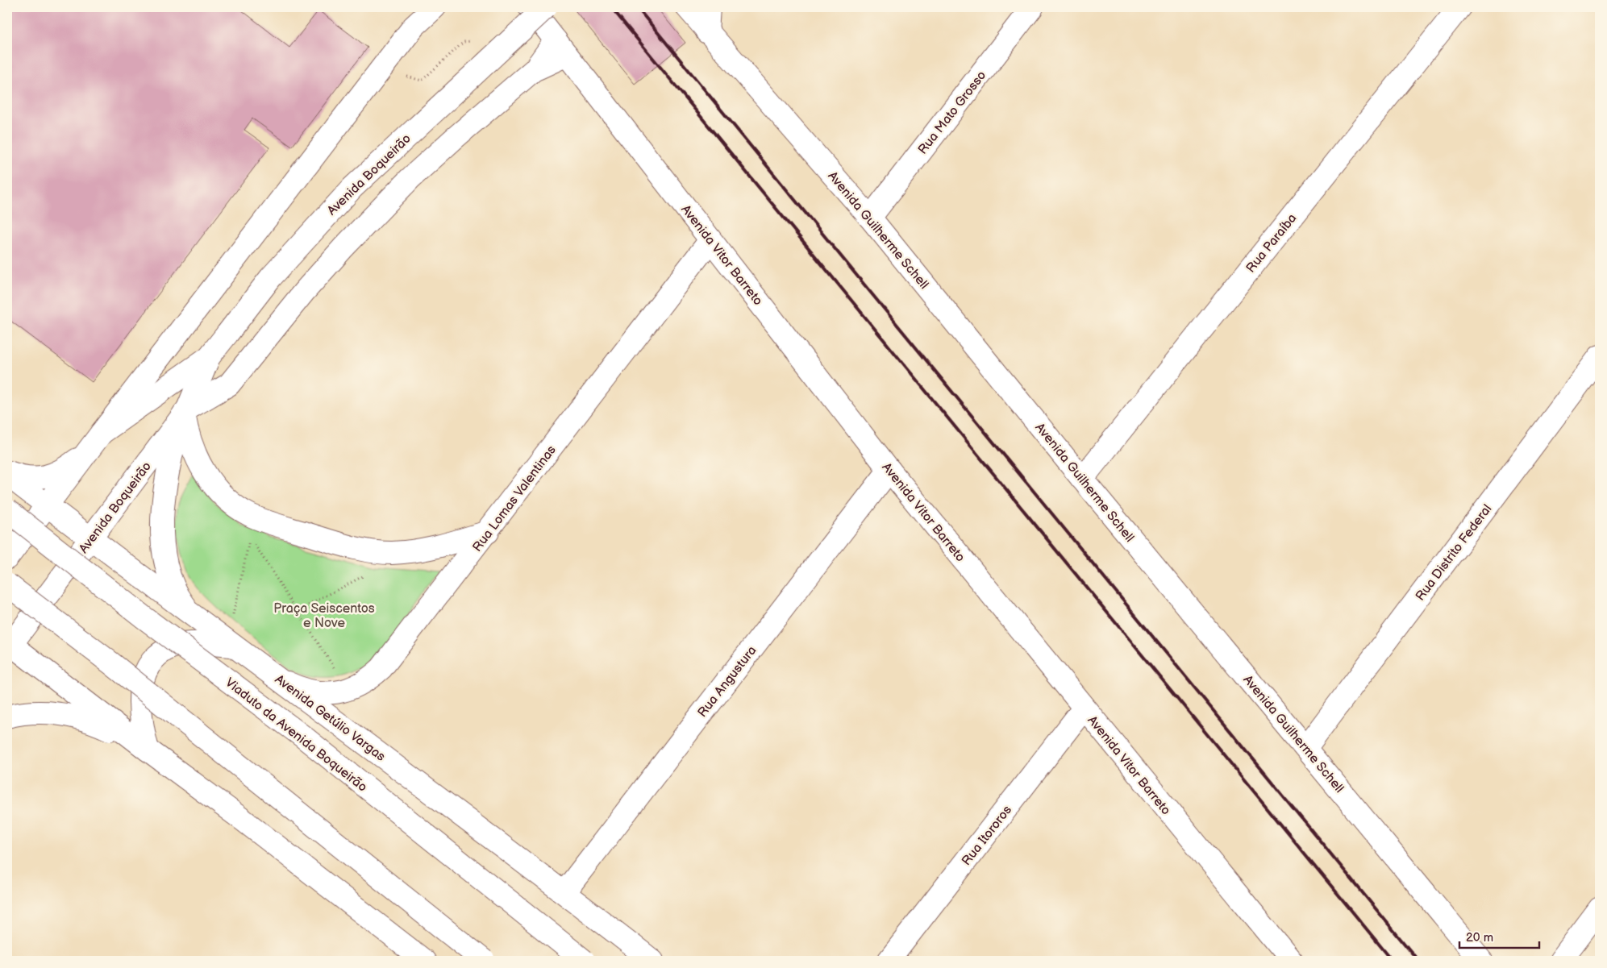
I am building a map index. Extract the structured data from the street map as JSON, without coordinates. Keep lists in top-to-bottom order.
{
  "streets": {
    "main road": [
      "Rua Mato Grosso",
      "Avenida Boqueirão",
      "Avenida Guilherme Schell",
      "Rua Paraíba",
      "Avenida Vitor Barreto",
      "Rua Lomas Valentinas",
      "Rua Distrito Federal",
      "Rua Angustura",
      "Avenida Getúlio Vargas",
      "Viaduto da Avenida Boqueirão",
      "Rua Itororos"
    ]
  },
  "crossings": [
    ["Rua Mato Grosso", "Avenida Guilherme Schell"],
    ["Avenida Boqueirão", "Avenida Getúlio Vargas"],
    ["Avenida Guilherme Schell", "Rua Paraíba"],
    ["Avenida Guilherme Schell", "Rua Distrito Federal"],
    ["Avenida Vitor Barreto", "Rua Lomas Valentinas"],
    ["Avenida Vitor Barreto", "Rua Angustura"],
    ["Avenida Vitor Barreto", "Rua Itororos"],
    ["Rua Lomas Valentinas", "Avenida Getúlio Vargas"],
    ["Rua Angustura", "Avenida Getúlio Vargas"]
  ],
  "parks": ["Praça Seiscentos e Nove"],
  "scale_bar": "20 m"
}
